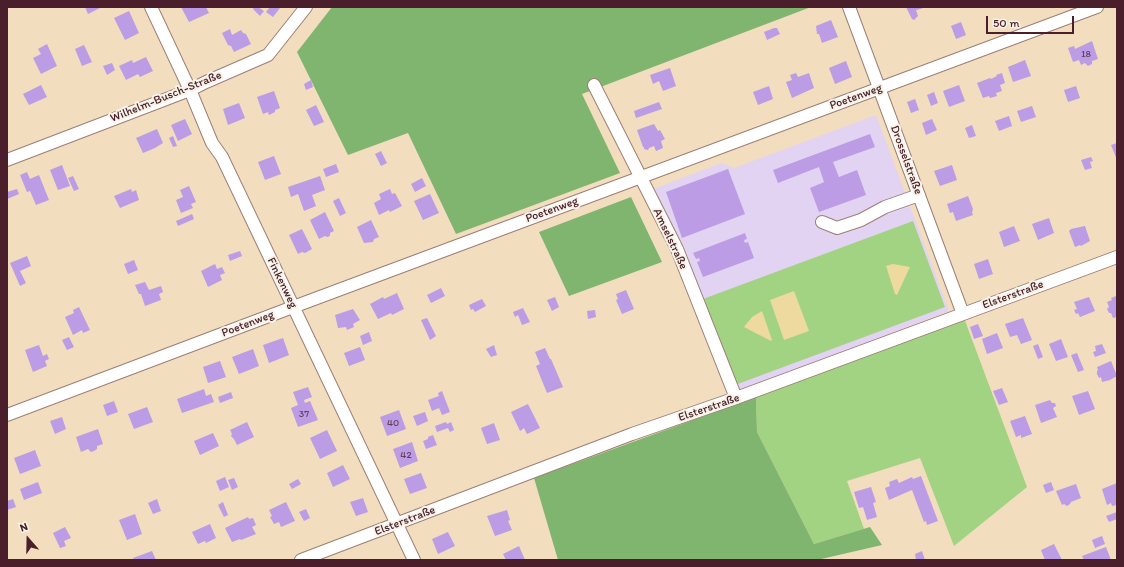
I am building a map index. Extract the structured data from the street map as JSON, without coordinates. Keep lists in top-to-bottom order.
{
  "streets": {
    "street": [
      "Wilhelm-Busch-Straße",
      "Poetenweg",
      "Drosselstraße",
      "Amselstraße",
      "Finkenweg",
      "Elsterstraße"
    ]
  },
  "crossings": [
    ["Wilhelm-Busch-Straße", "Finkenweg"],
    ["Poetenweg", "Drosselstraße"],
    ["Poetenweg", "Amselstraße"],
    ["Poetenweg", "Finkenweg"],
    ["Drosselstraße", "Elsterstraße"],
    ["Amselstraße", "Elsterstraße"],
    ["Finkenweg", "Elsterstraße"]
  ],
  "house_numbers": [
    "18",
    "37",
    "40",
    "42"
  ],
  "scale_bar": "50 m",
  "north": "top"
}
